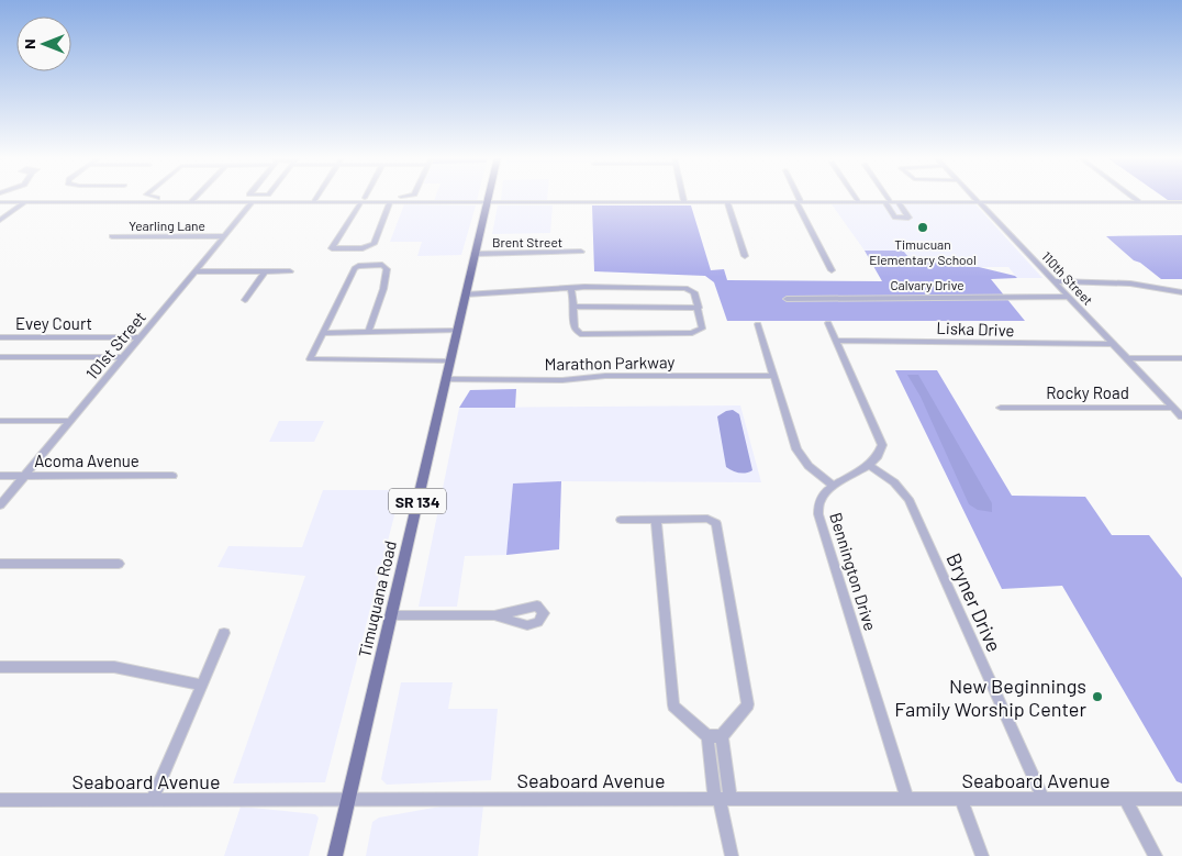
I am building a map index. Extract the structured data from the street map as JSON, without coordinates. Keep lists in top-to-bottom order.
{
  "streets": {
    "main road": ["SR 134", "Timuquana Road"],
    "street": [
      "Yearling Lane",
      "Brent Street",
      "110th Street",
      "Calvary Drive",
      "Evey Court",
      "Liska Drive",
      "101st Street",
      "Marathon Parkway",
      "Rocky Road",
      "Acoma Avenue",
      "Bennington Drive",
      "Bryner Drive",
      "Seaboard Avenue"
    ]
  },
  "crossings": [
    ["Yearling Lane", "101st Street"],
    ["Brent Street", "Timuquana Road"],
    ["110th Street", "Calvary Drive"],
    ["110th Street", "Liska Drive"],
    ["110th Street", "Rocky Road"],
    ["Evey Court", "101st Street"],
    ["101st Street", "Acoma Avenue"],
    ["Marathon Parkway", "Timuquana Road"],
    ["Bennington Drive", "Bryner Drive"],
    ["Bennington Drive", "Seaboard Avenue"],
    ["Timuquana Road", "Seaboard Avenue"],
    ["Bryner Drive", "Seaboard Avenue"]
  ],
  "places": ["Timucuan Elementary School", "New Beginnings Family Worship Center"],
  "north": "left"
}
